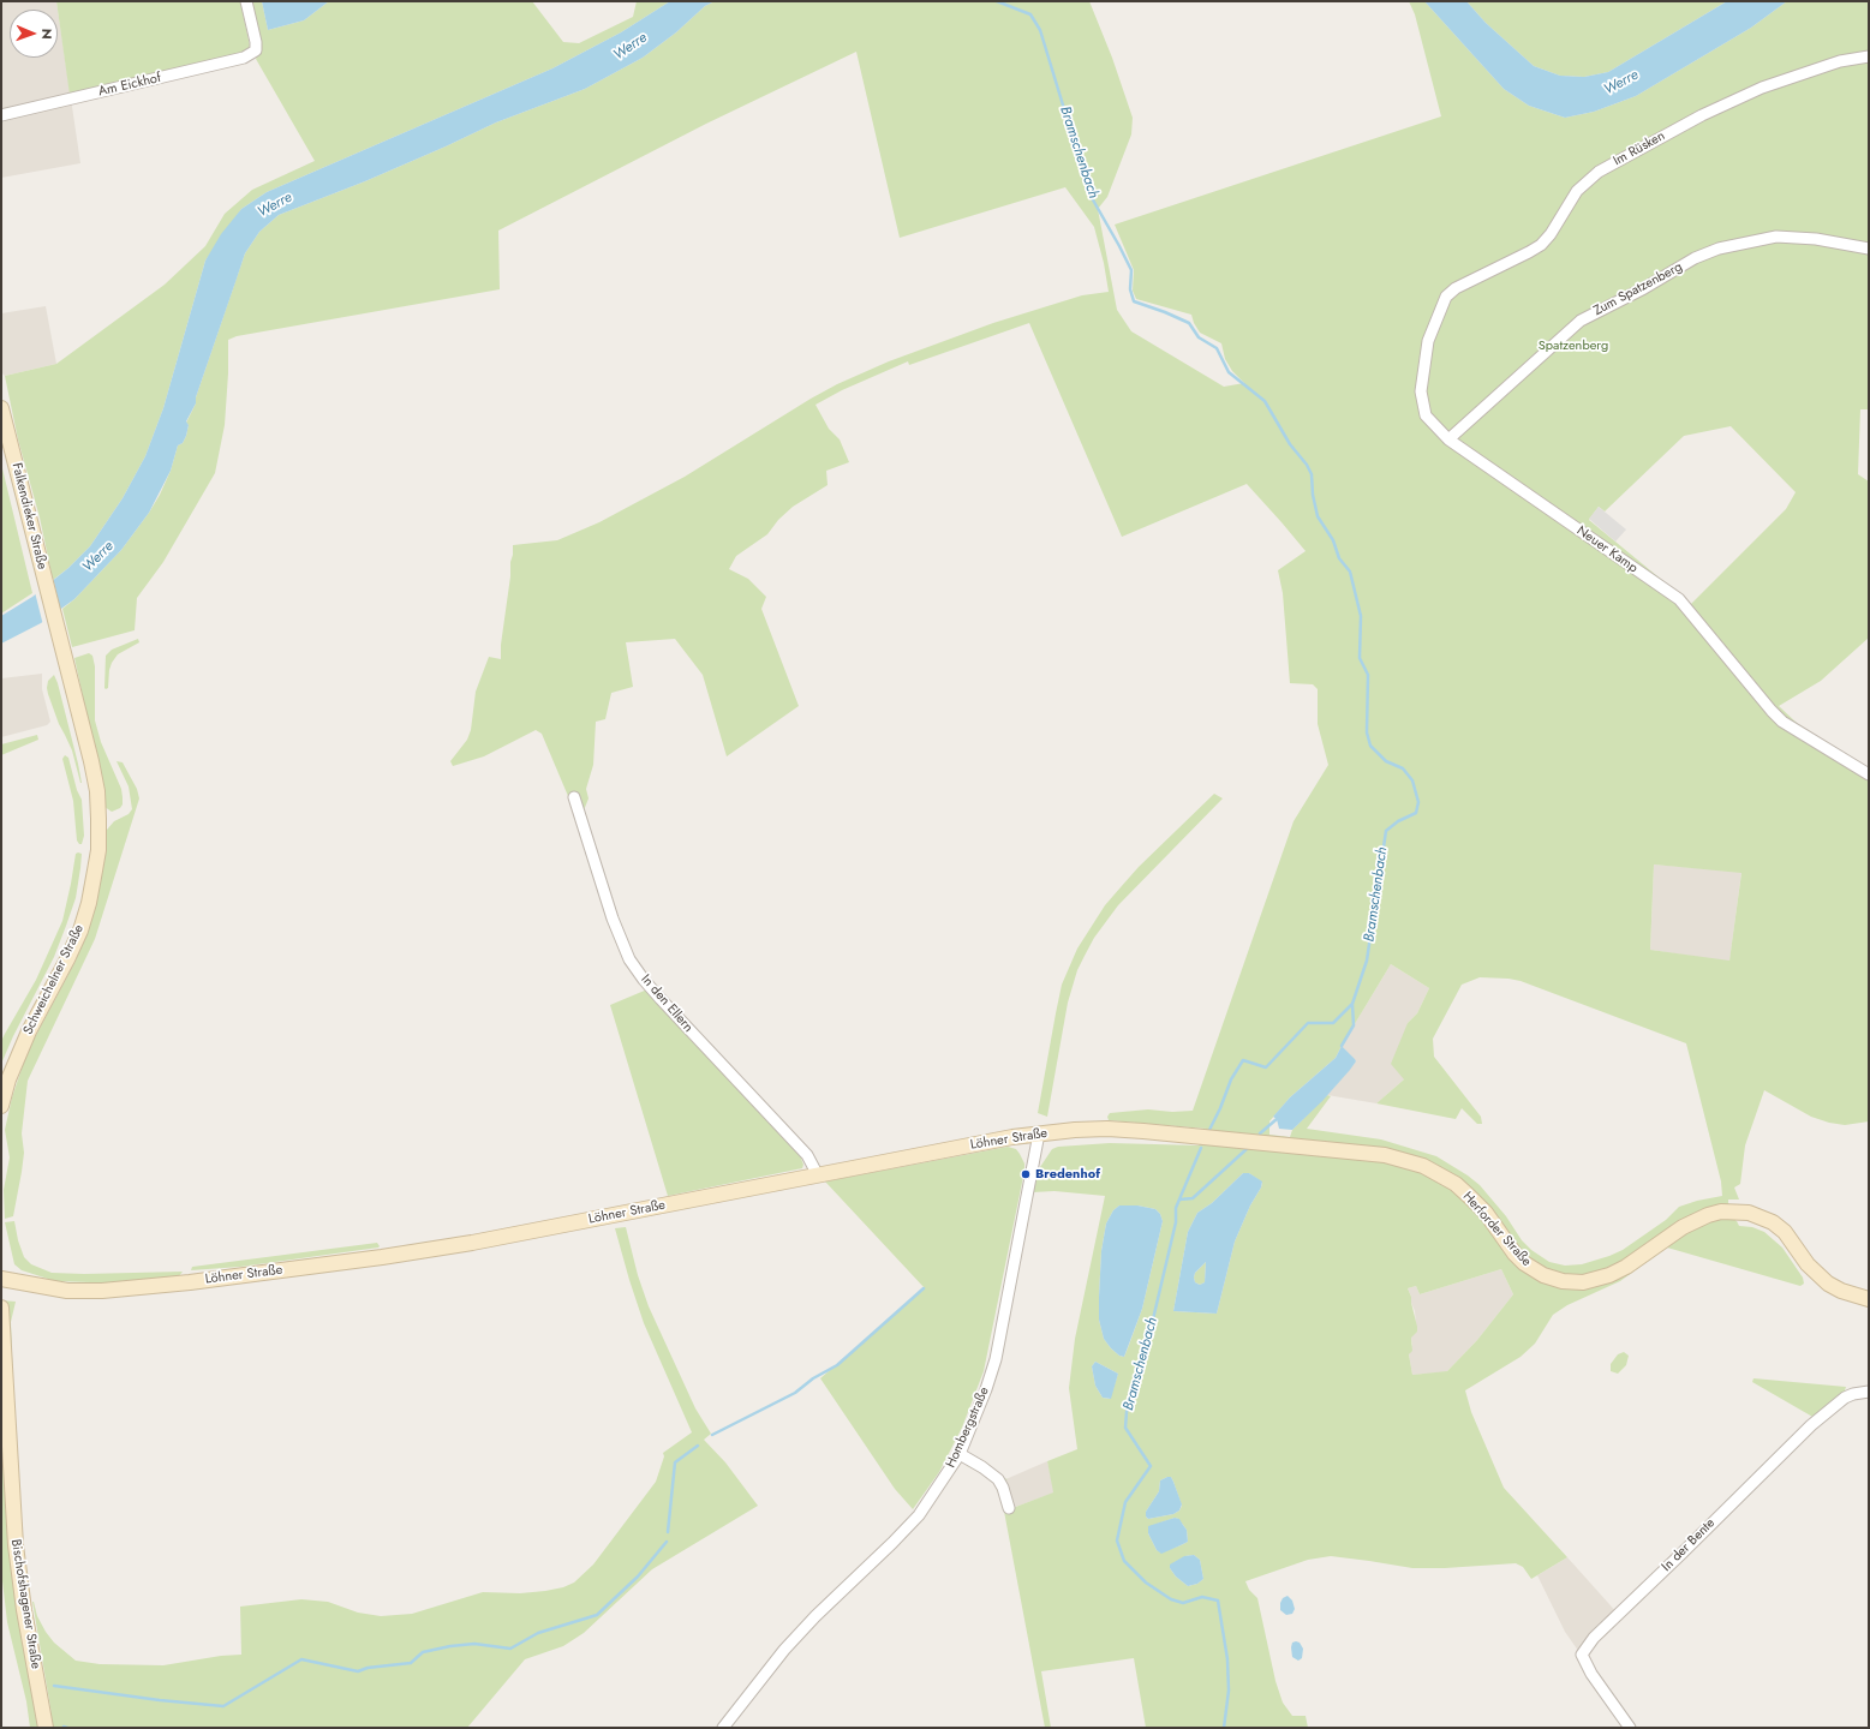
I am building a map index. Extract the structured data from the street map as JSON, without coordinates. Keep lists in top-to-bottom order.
{
  "streets": {
    "main road": [
      "Falkendieker Straße",
      "Schweichelner Straße",
      "Löhner Straße",
      "Herforder Straße",
      "Bischofshagener Straße"
    ],
    "street": [
      "Am Eickhof",
      "Im Rüsken",
      "Zum Spatzenberg",
      "Neuer Kamp",
      "In den Ellern",
      "Hombergstraße",
      "In der Bente"
    ]
  },
  "crossings": [
    ["Im Rüsken", "Neuer Kamp"],
    ["Zum Spatzenberg", "Neuer Kamp"],
    ["Falkendieker Straße", "Schweichelner Straße"],
    ["In den Ellern", "Löhner Straße"],
    ["Löhner Straße", "Herforder Straße"],
    ["Löhner Straße", "Hombergstraße"]
  ],
  "water": ["Werre", "Bramschenbach"],
  "parks": ["Spatzenberg"],
  "places": ["Bredenhof"],
  "north": "right"
}
